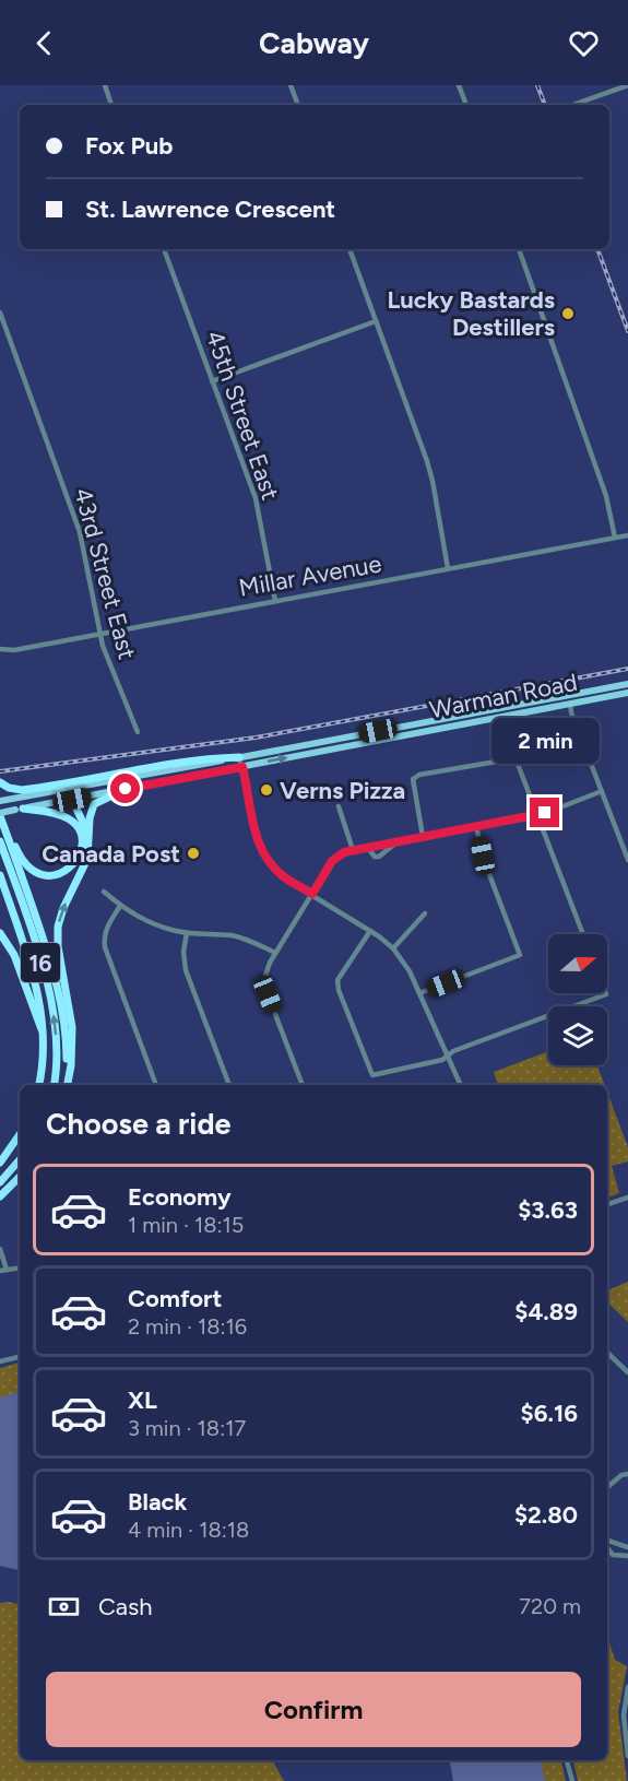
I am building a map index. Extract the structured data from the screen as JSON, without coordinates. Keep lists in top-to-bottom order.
{
  "streets": {
    "highway": ["16"],
    "main road": ["Warman Road"],
    "street": ["45th Street East", "43rd Street East", "Millar Avenue"]
  },
  "crossings": [
    ["45th Street East", "Millar Avenue"],
    ["43rd Street East", "Millar Avenue"]
  ],
  "places": ["Lucky Bastards Destillers", "Verns Pizza", "Canada Post"],
  "north": "right",
  "page": {
    "header": "Cabway",
    "banner": ["Fox Pub", "St. Lawrence Crescent"],
    "bubble": "2 min",
    "heading": "Choose a ride",
    "list": [
      {
        "name": "Economy",
        "note": "1 min · 18:15",
        "value": "$3.63"
      },
      {
        "name": "Comfort",
        "note": "2 min · 18:16",
        "value": "$4.89"
      },
      {
        "name": "XL",
        "note": "3 min · 18:17",
        "value": "$6.16"
      },
      {
        "name": "Black",
        "note": "4 min · 18:18",
        "value": "$2.80"
      }
    ],
    "pay": ["Cash", "720 m"],
    "buttons": "Confirm"
  }
}
